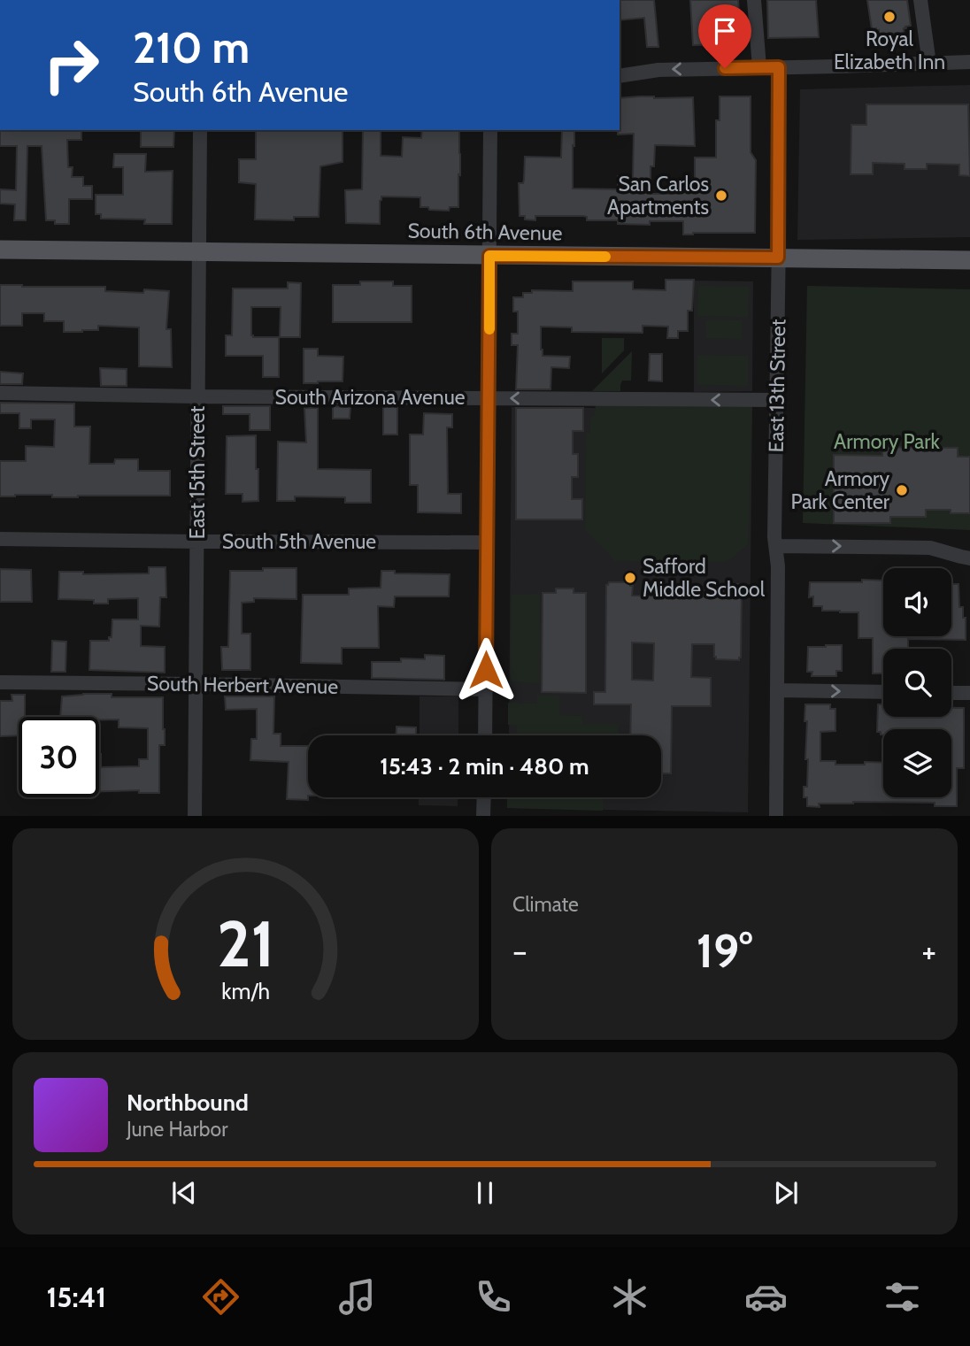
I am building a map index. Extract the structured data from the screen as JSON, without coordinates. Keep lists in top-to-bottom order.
{
  "streets": {
    "main road": ["South 6th Avenue"],
    "street": [
      "East 13th Street",
      "South Arizona Avenue",
      "East 15th Street",
      "South 5th Avenue",
      "South Herbert Avenue"
    ]
  },
  "crossings": [
    ["South 6th Avenue", "East 13th Street"],
    ["South 6th Avenue", "East 15th Street"],
    ["East 13th Street", "South Arizona Avenue"],
    ["South Arizona Avenue", "East 15th Street"],
    ["East 15th Street", "South 5th Avenue"],
    ["East 15th Street", "South Herbert Avenue"]
  ],
  "one_way": ["South Arizona Avenue"],
  "parks": ["Armory Park"],
  "places": [
    "Royal Elizabeth Inn",
    "San Carlos Apartments",
    "Armory Park Center",
    "Safford Middle School"
  ],
  "page": {
    "turn": ["210 m", "South 6th Avenue"],
    "limit": "30",
    "trip": "15:43 · 2 min · 480 m",
    "tile": "Climate",
    "heat": ["−", "19°", "+"],
    "song": ["Northbound", "June Harbor"],
    "tabs": "15:41",
    "gauge": ["21", "km/h"]
  }
}
